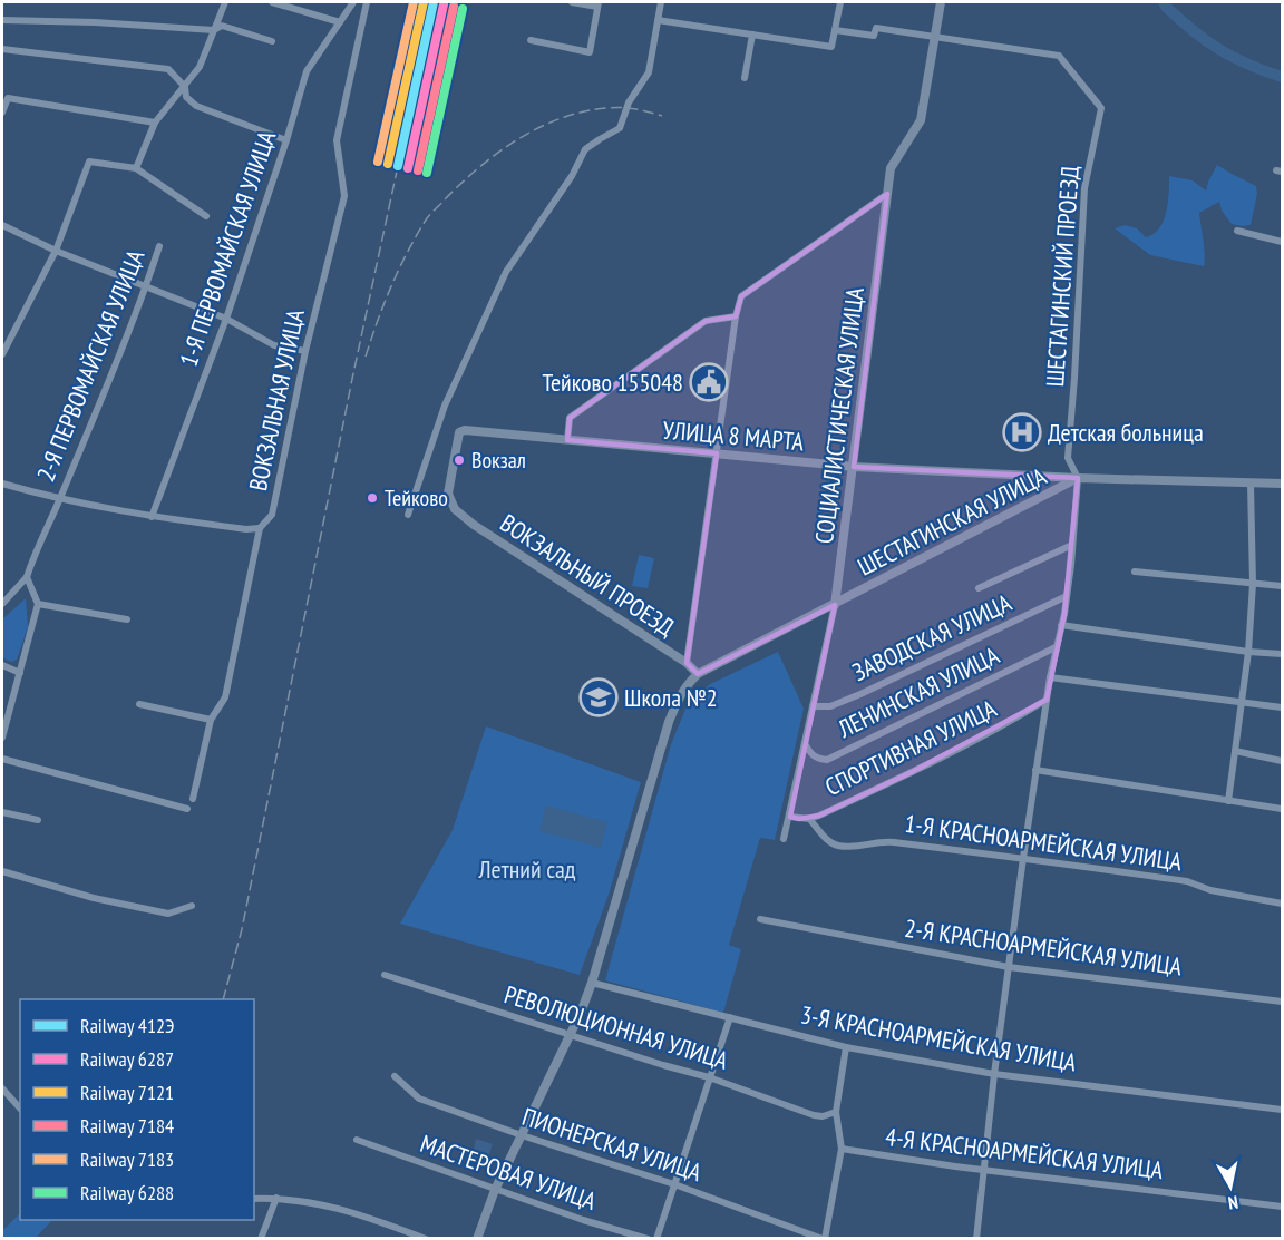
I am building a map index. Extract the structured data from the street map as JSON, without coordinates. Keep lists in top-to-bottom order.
{
  "streets": {
    "street": [
      "1-Я ПЕРВОМАЙСКАЯ УЛИЦА",
      "ШЕСТАГИНСКИЙ ПРОЕЗД",
      "2-Я ПЕРВОМАЙСКАЯ УЛИЦА",
      "ВОКЗАЛЬНАЯ УЛИЦА",
      "СОЦИАЛИСТИЧЕСКАЯ УЛИЦА",
      "УЛИЦА 8 МАРТА",
      "ШЕСТАГИНСКАЯ УЛИЦА",
      "ВОКЗАЛЬНЫЙ ПРОЕЗД",
      "ЗАВОДСКАЯ УЛИЦА",
      "ЛЕНИНСКАЯ УЛИЦА",
      "СПОРТИВНАЯ УЛИЦА",
      "1-Я КРАСНОАРМЕЙСКАЯ УЛИЦА",
      "2-Я КРАСНОАРМЕЙСКАЯ УЛИЦА",
      "РЕВОЛЮЦИОННАЯ УЛИЦА",
      "3-Я КРАСНОАРМЕЙСКАЯ УЛИЦА",
      "ПИОНЕРСКАЯ УЛИЦА",
      "4-Я КРАСНОАРМЕЙСКАЯ УЛИЦА",
      "МАСТЕРОВАЯ УЛИЦА"
    ]
  },
  "crossings": [
    ["ШЕСТАГИНСКИЙ ПРОЕЗД", "СОЦИАЛИСТИЧЕСКАЯ УЛИЦА"],
    ["ШЕСТАГИНСКИЙ ПРОЕЗД", "УЛИЦА 8 МАРТА"],
    ["ШЕСТАГИНСКИЙ ПРОЕЗД", "ШЕСТАГИНСКАЯ УЛИЦА"],
    ["СОЦИАЛИСТИЧЕСКАЯ УЛИЦА", "УЛИЦА 8 МАРТА"],
    ["СОЦИАЛИСТИЧЕСКАЯ УЛИЦА", "ШЕСТАГИНСКАЯ УЛИЦА"],
    ["СОЦИАЛИСТИЧЕСКАЯ УЛИЦА", "ЗАВОДСКАЯ УЛИЦА"],
    ["СОЦИАЛИСТИЧЕСКАЯ УЛИЦА", "ЛЕНИНСКАЯ УЛИЦА"],
    ["СОЦИАЛИСТИЧЕСКАЯ УЛИЦА", "СПОРТИВНАЯ УЛИЦА"],
    ["УЛИЦА 8 МАРТА", "ШЕСТАГИНСКАЯ УЛИЦА"],
    ["УЛИЦА 8 МАРТА", "ВОКЗАЛЬНЫЙ ПРОЕЗД"],
    ["ШЕСТАГИНСКАЯ УЛИЦА", "ВОКЗАЛЬНЫЙ ПРОЕЗД"],
    ["СПОРТИВНАЯ УЛИЦА", "1-Я КРАСНОАРМЕЙСКАЯ УЛИЦА"]
  ],
  "parks": ["Летний сад"],
  "places": {
    "public building": ["Тейково 155048"],
    "hospital": ["Детская больница"],
    "other": ["Вокзал", "Тейково"],
    "school or university": ["Школа №2"]
  },
  "lines": [
    "rail line 412Э",
    "rail line 7121",
    "rail line 7183",
    "rail line 6287",
    "rail line 7184",
    "rail line 6288"
  ],
  "legend": [
    "Railway 412Э",
    "Railway 6287",
    "Railway 7121",
    "Railway 7184",
    "Railway 7183",
    "Railway 6288"
  ],
  "north": "bottom"
}
